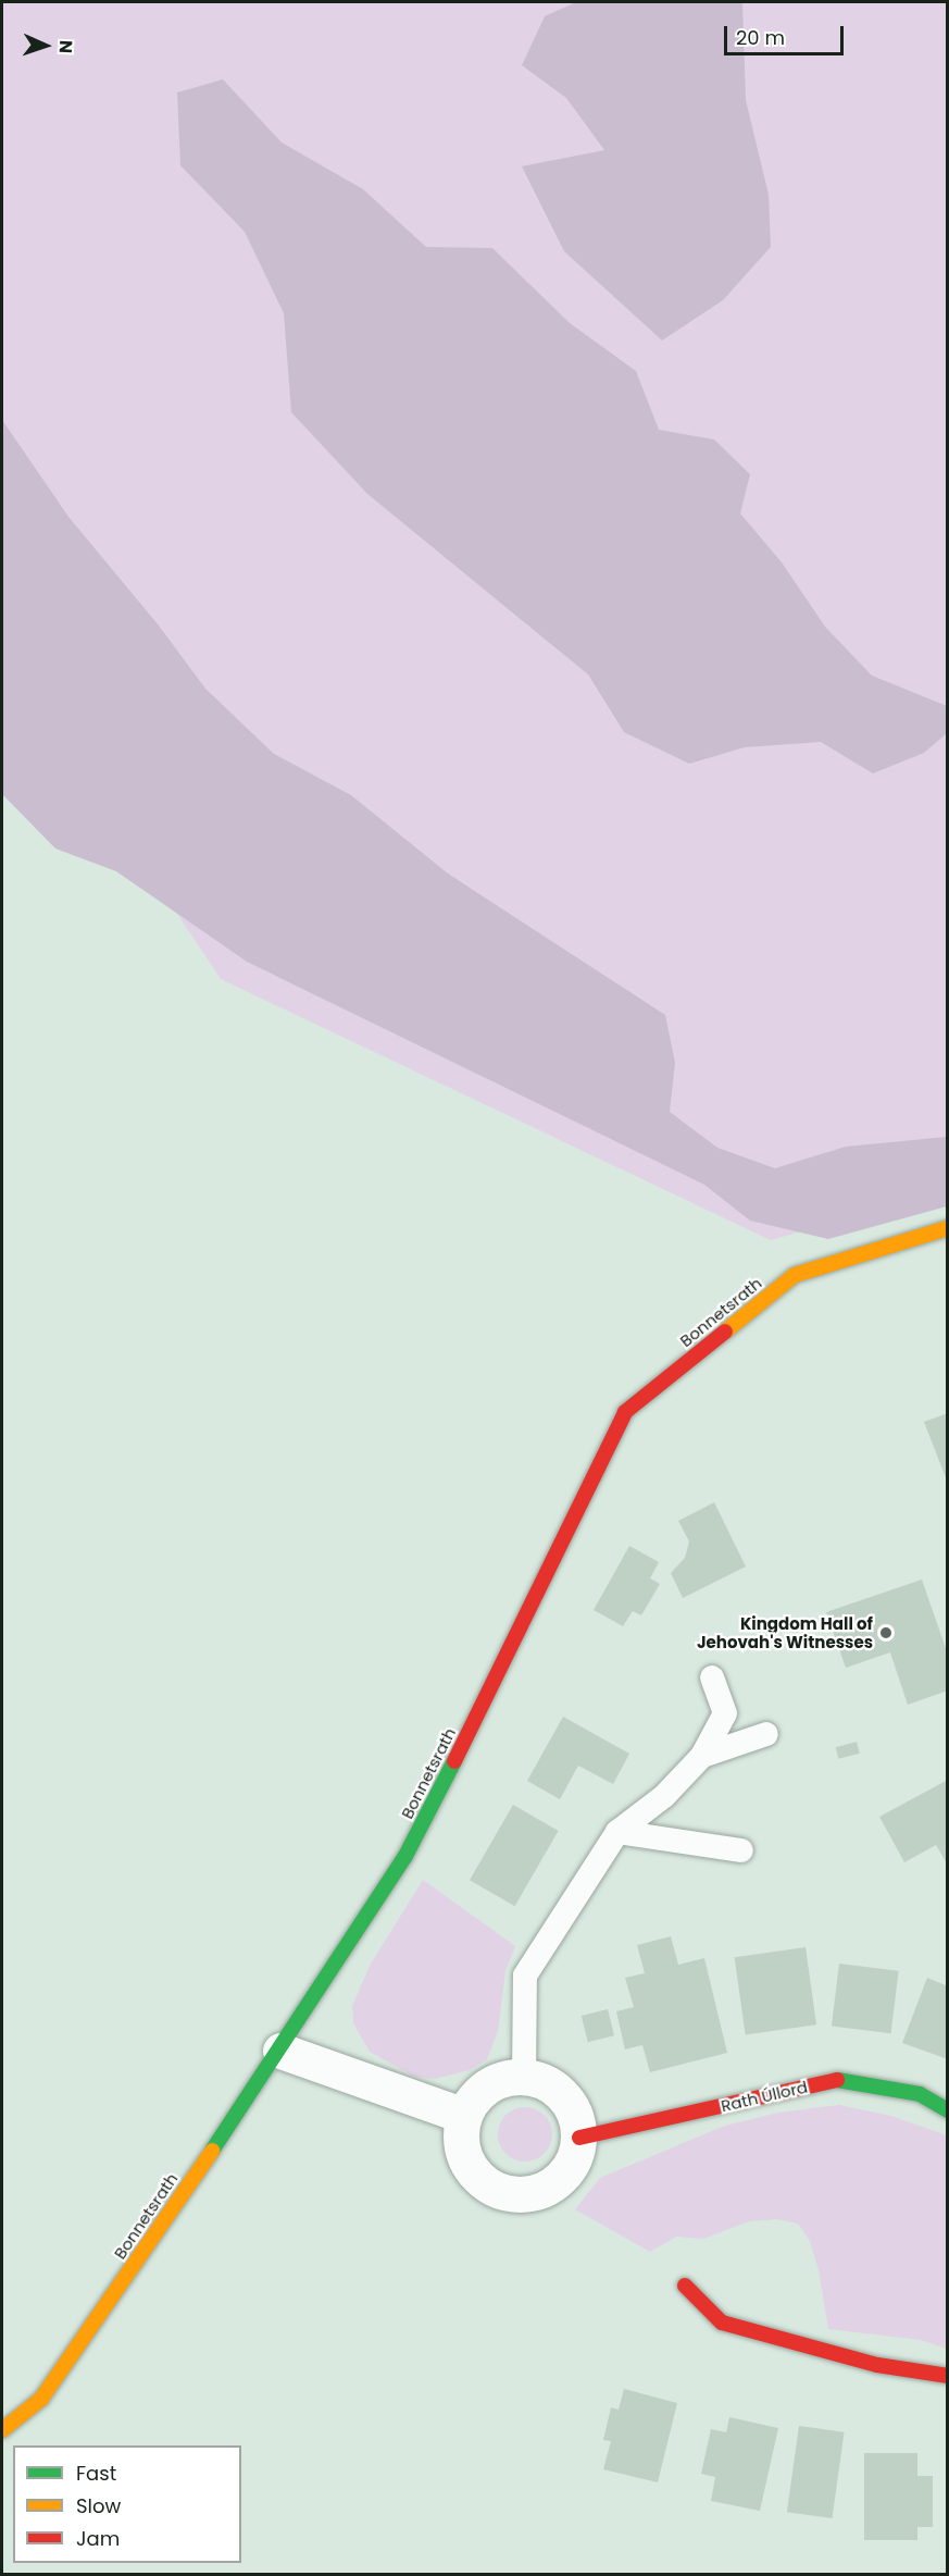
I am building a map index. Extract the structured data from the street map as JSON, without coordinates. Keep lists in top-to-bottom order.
{
  "streets": {
    "street": ["Bonnetsrath", "Rath Úllord"]
  },
  "places": ["Kingdom Hall of Jehovah's Witnesses"],
  "legend": ["Fast", "Slow", "Jam"],
  "scale_bar": "20 m",
  "north": "right"
}
